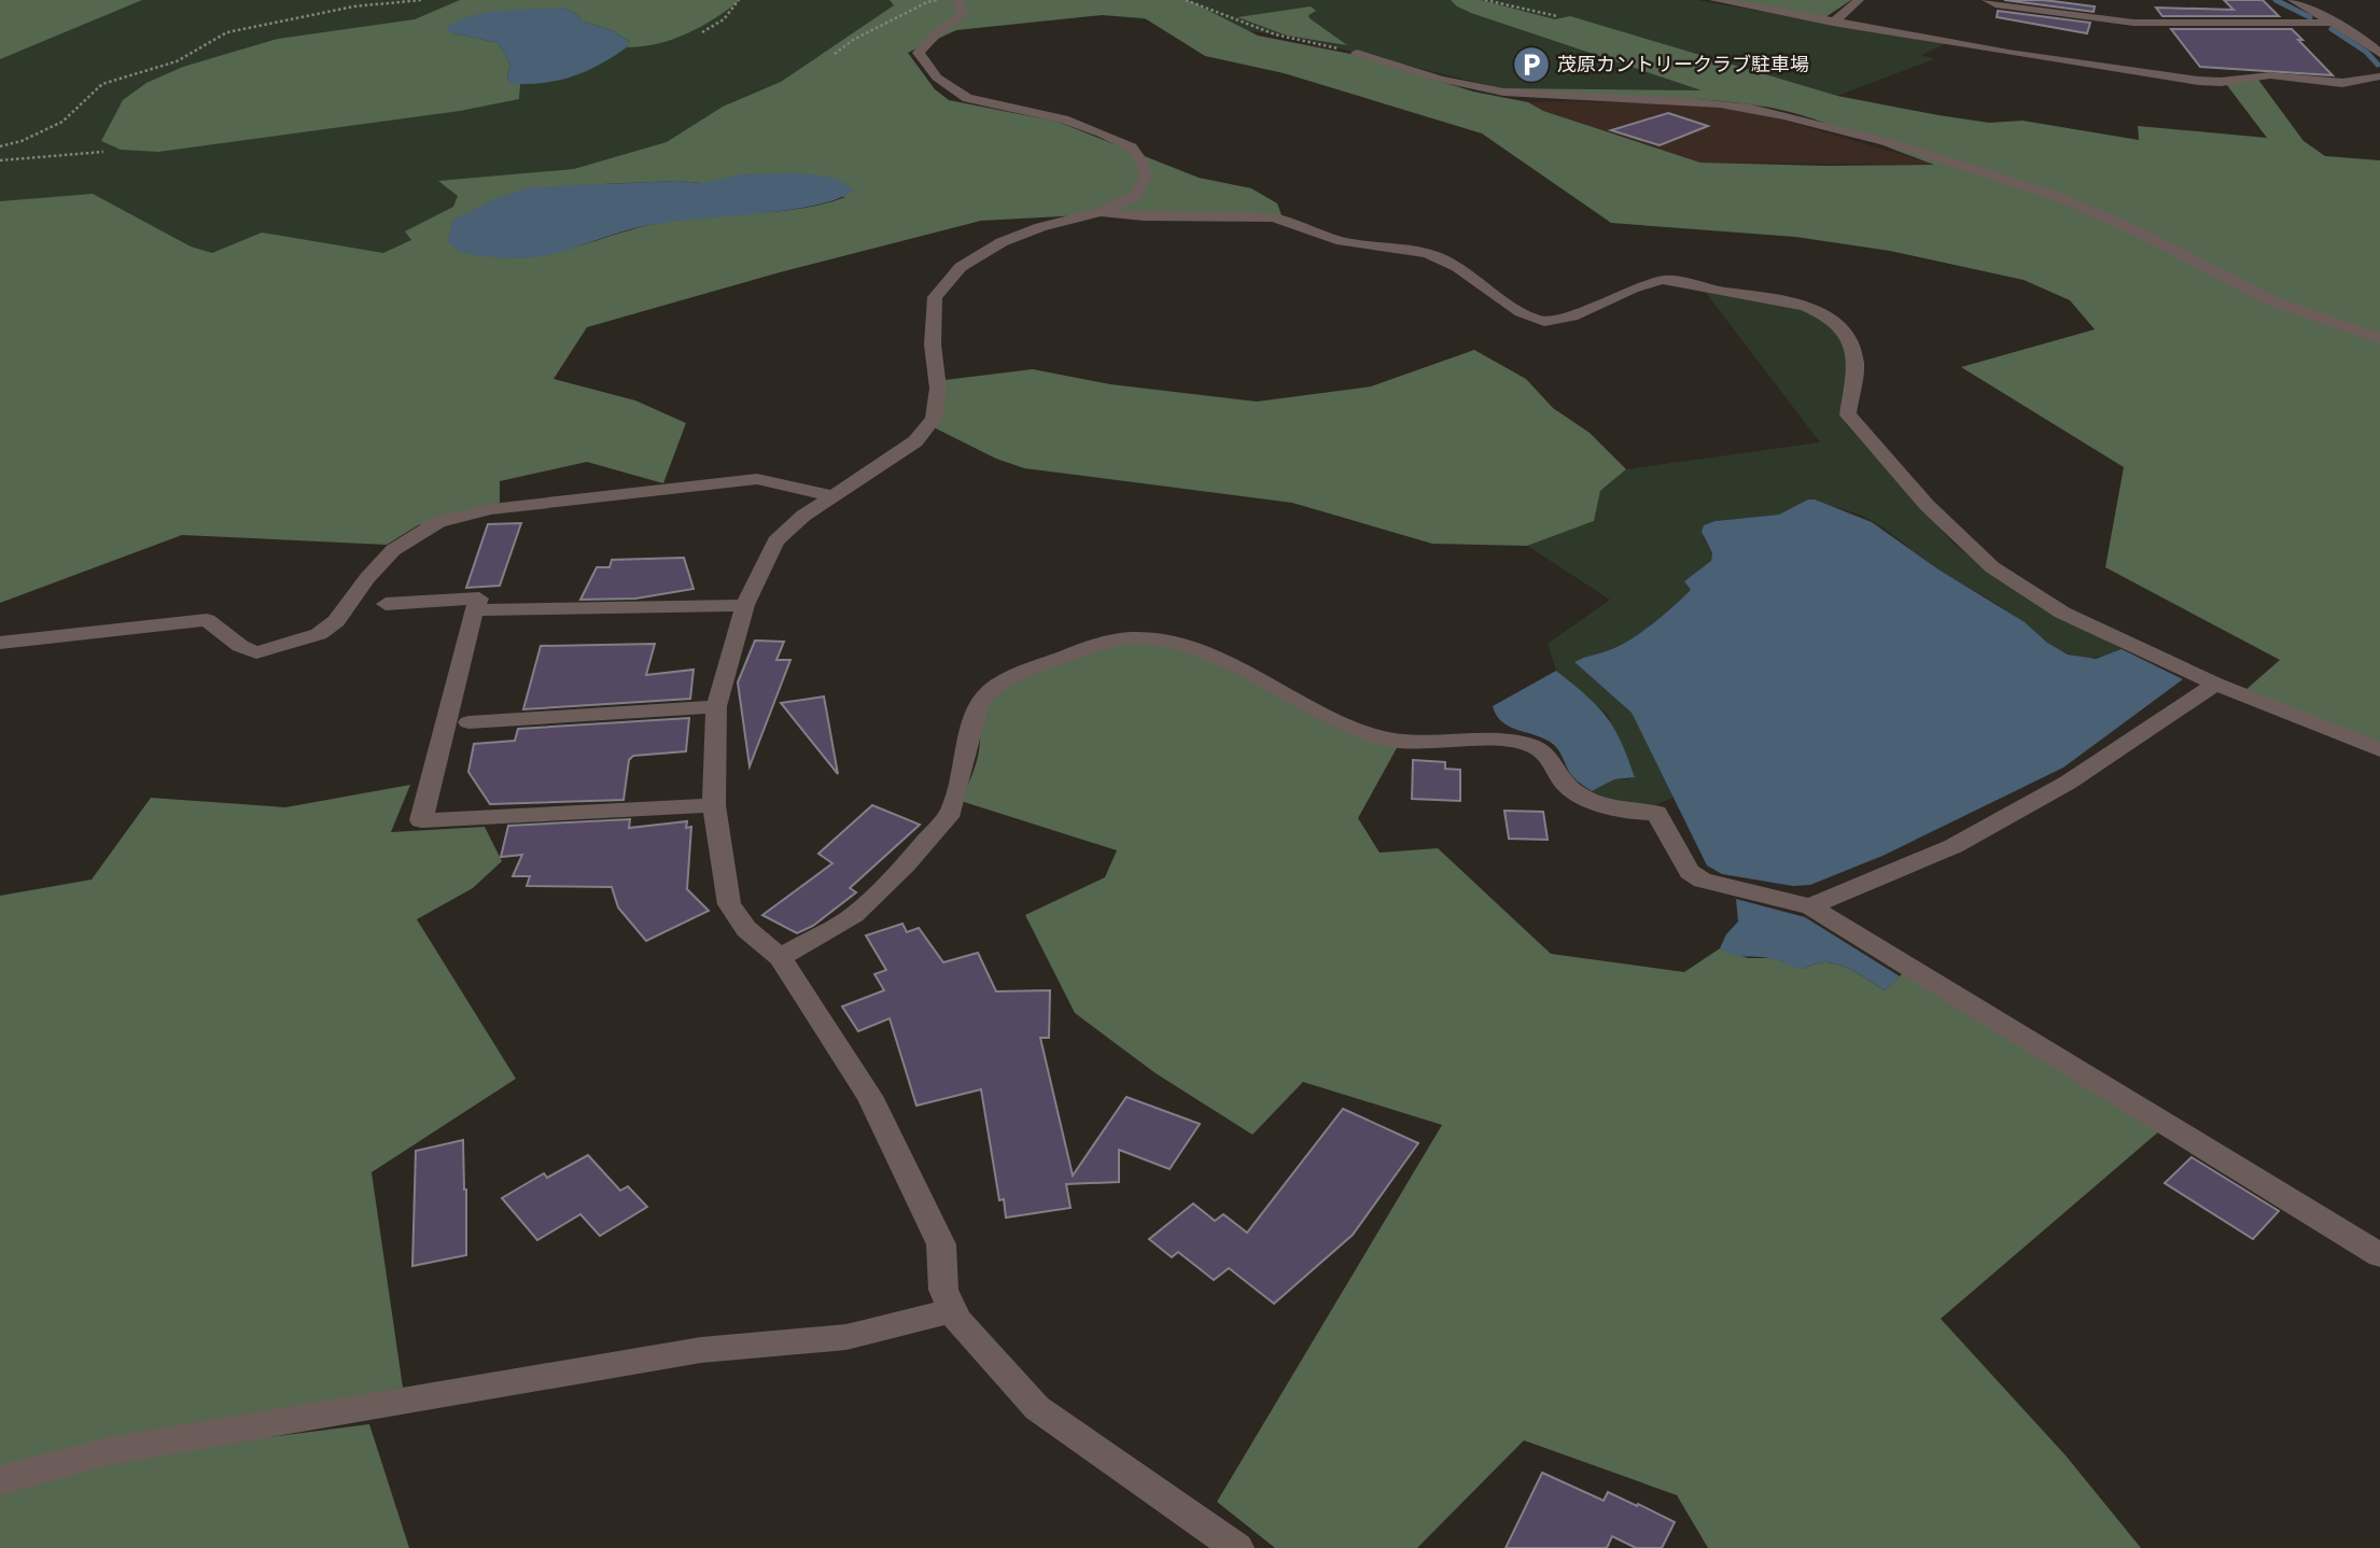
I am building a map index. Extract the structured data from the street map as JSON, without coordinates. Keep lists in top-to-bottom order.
{
  "places": {
    "parking": ["茂原カントリークラブ駐車場"]
  }
}
